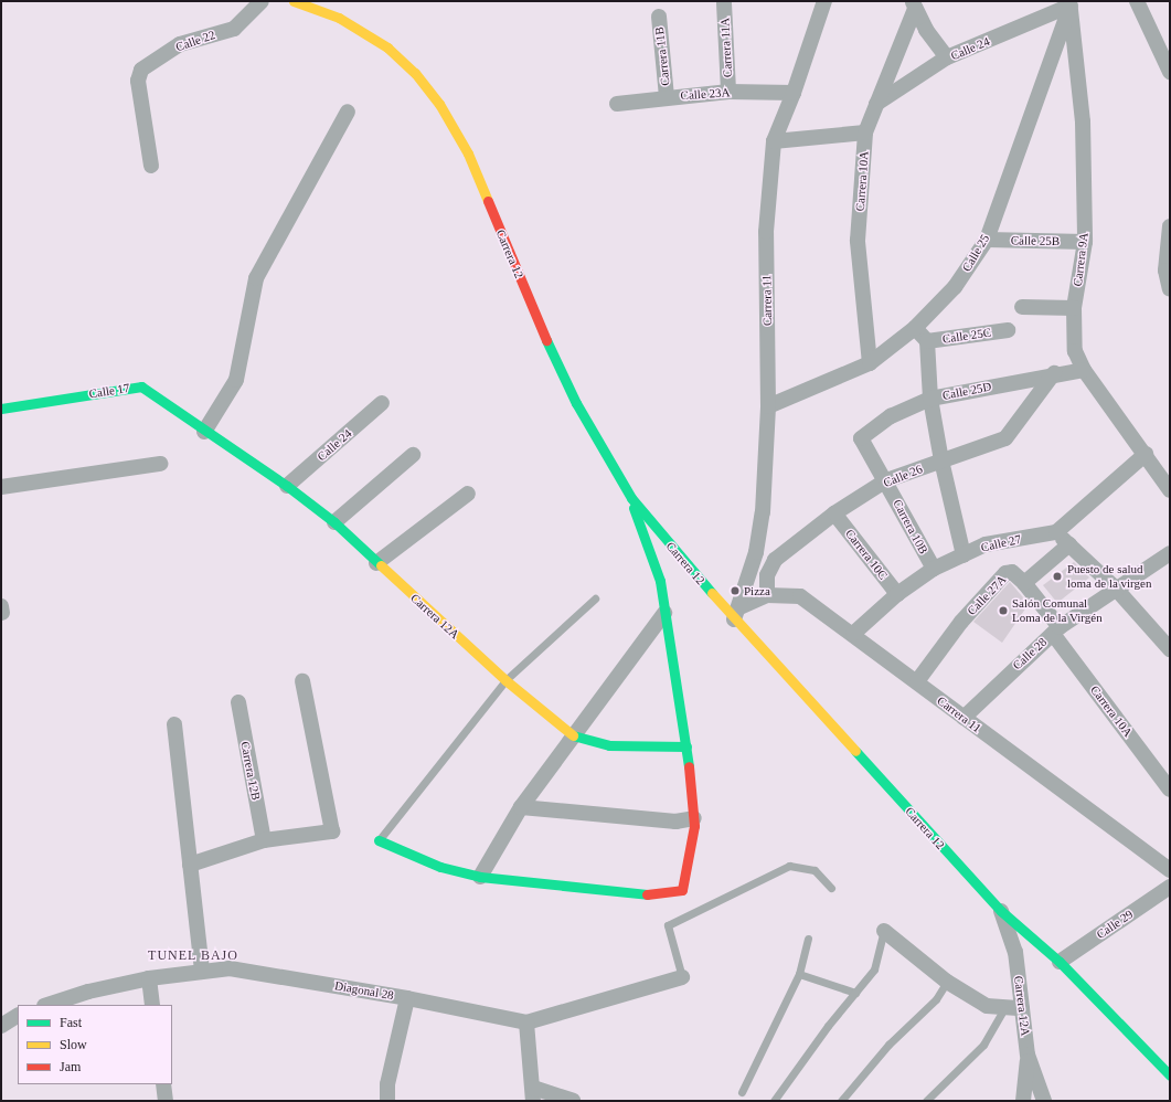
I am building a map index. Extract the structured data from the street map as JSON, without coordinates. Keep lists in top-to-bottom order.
{
  "streets": {
    "street": [
      "Calle 22",
      "Carrera 11A",
      "Calle 24",
      "Carrera 11B",
      "Calle 23A",
      "Carrera 10A",
      "Calle 25B",
      "Calle 25",
      "Carrera 12",
      "Carrera 9A",
      "Carrera 11",
      "Calle 25C",
      "Calle 17",
      "Calle 25D",
      "Calle 26",
      "Carrera 10B",
      "Calle 27",
      "Carrera 10C",
      "Calle 27A",
      "Carrera 12A",
      "Calle 28",
      "Carrera 12B",
      "Calle 29",
      "Diagonal 28"
    ]
  },
  "crossings": [
    ["Carrera 11A", "Calle 23A"],
    ["Calle 24", "Carrera 10A"],
    ["Calle 24", "Calle 25"],
    ["Calle 24", "Carrera 9A"],
    ["Calle 24", "Carrera 12A"],
    ["Carrera 11B", "Calle 23A"],
    ["Calle 23A", "Carrera 11"],
    ["Carrera 10A", "Calle 25"],
    ["Carrera 10A", "Calle 27A"],
    ["Carrera 10A", "Calle 28"],
    ["Calle 25B", "Calle 25"],
    ["Calle 25B", "Carrera 9A"],
    ["Calle 25", "Carrera 9A"],
    ["Calle 25", "Carrera 11"],
    ["Carrera 12", "Carrera 11"],
    ["Carrera 12", "Carrera 12A"],
    ["Carrera 12", "Calle 29"],
    ["Carrera 9A", "Calle 25D"],
    ["Carrera 11", "Calle 26"],
    ["Carrera 11", "Calle 27"],
    ["Carrera 11", "Calle 27A"],
    ["Carrera 11", "Calle 28"],
    ["Calle 17", "Carrera 12A"],
    ["Calle 25D", "Calle 26"],
    ["Calle 25D", "Carrera 10B"],
    ["Calle 26", "Carrera 10B"],
    ["Calle 26", "Carrera 10C"],
    ["Carrera 10B", "Calle 27"],
    ["Calle 27", "Carrera 10C"]
  ],
  "districts": ["TUNEL BAJO"],
  "places": ["Puesto de salud loma de la virgen", "Pizza", "Salón Comunal Loma de la Virgén"],
  "legend": ["Fast", "Slow", "Jam"]
}
